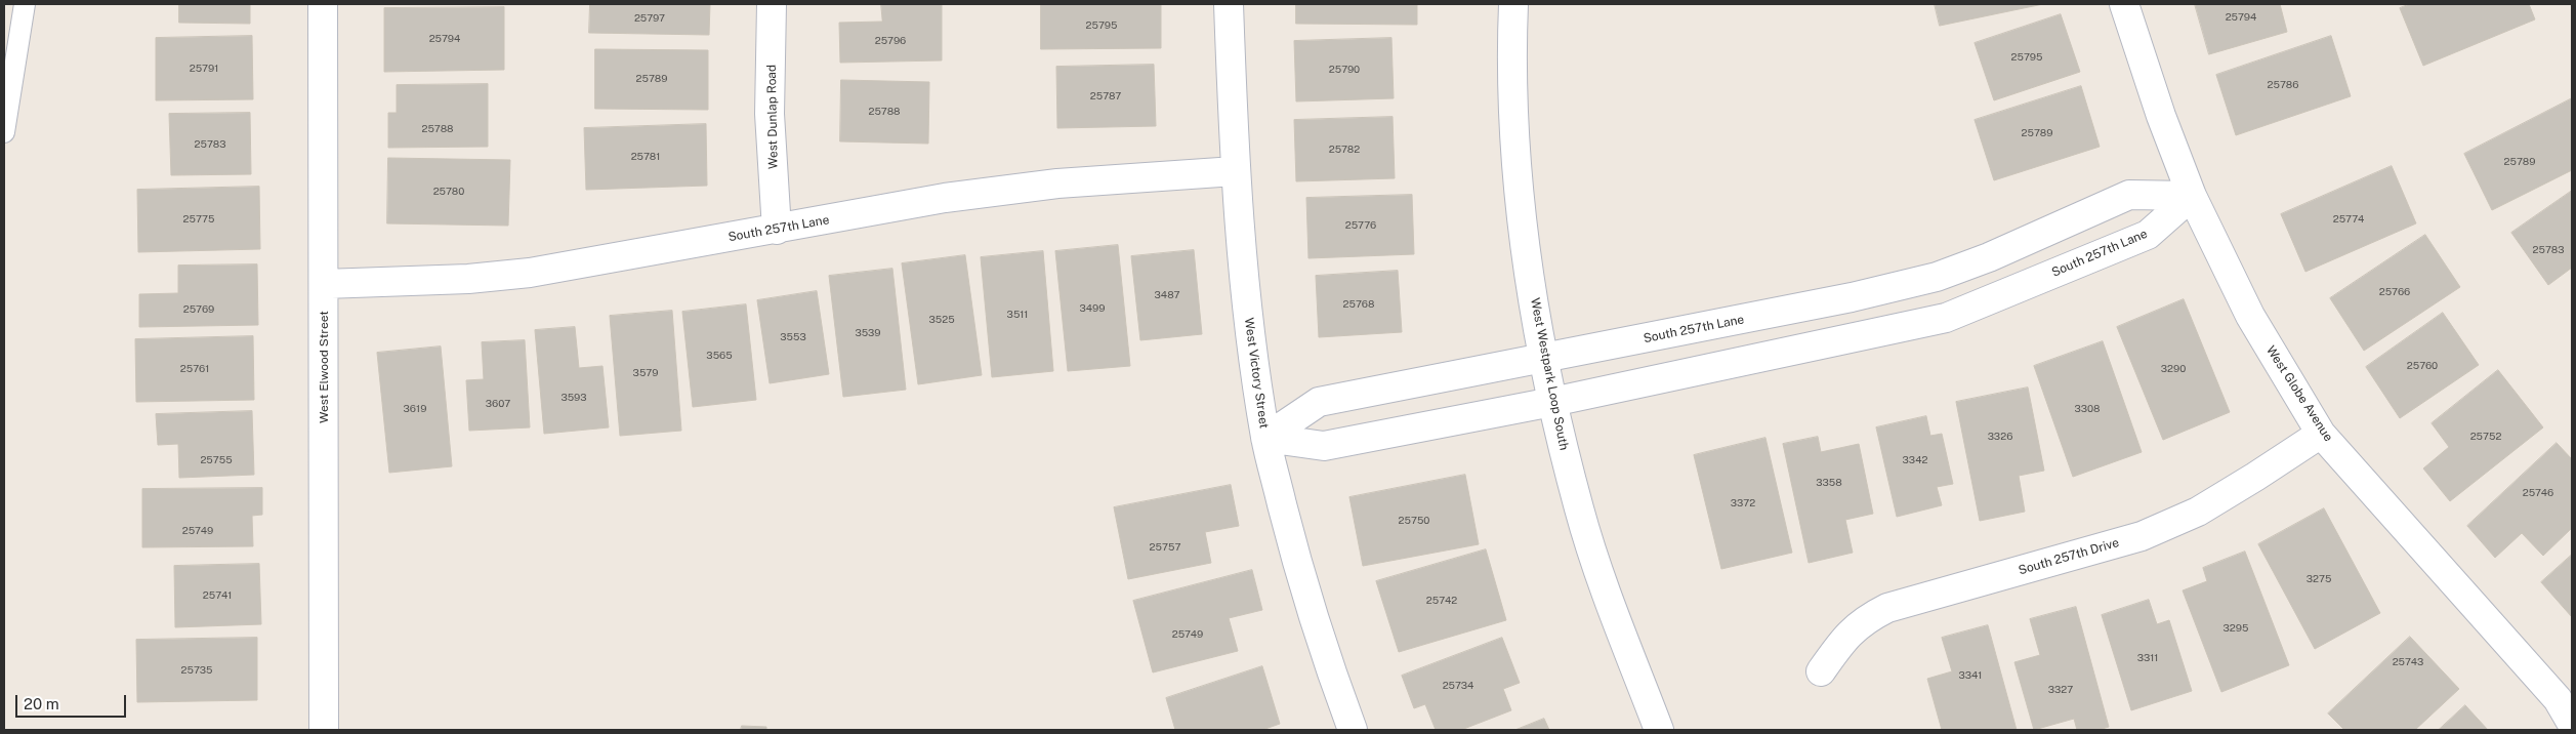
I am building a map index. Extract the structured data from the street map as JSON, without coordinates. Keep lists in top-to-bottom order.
{
  "streets": {
    "street": [
      "West Dunlap Road",
      "South 257th Lane",
      "West Elwood Street",
      "West Victory Street",
      "West Westpark Loop South",
      "West Globe Avenue",
      "South 257th Drive"
    ]
  },
  "crossings": [
    ["West Dunlap Road", "South 257th Lane"],
    ["South 257th Lane", "West Elwood Street"],
    ["South 257th Lane", "West Victory Street"],
    ["South 257th Lane", "West Westpark Loop South"],
    ["South 257th Lane", "West Globe Avenue"],
    ["West Globe Avenue", "South 257th Drive"]
  ],
  "house_numbers": [
    "25794",
    "25797",
    "25795",
    "25794",
    "25796",
    "25795",
    "25791",
    "25790",
    "25789",
    "25786",
    "25787",
    "25788",
    "25788",
    "25789",
    "25783",
    "25782",
    "25781",
    "25789",
    "25780",
    "25775",
    "25774",
    "25776",
    "25783",
    "25766",
    "3487",
    "25768",
    "3499",
    "25769",
    "3511",
    "3525",
    "3539",
    "3553",
    "3565",
    "25760",
    "25761",
    "3290",
    "3579",
    "3593",
    "3607",
    "3619",
    "3308",
    "3326",
    "25752",
    "25755",
    "3342",
    "3358",
    "25746",
    "3372",
    "25750",
    "25749",
    "25757",
    "3275",
    "25741",
    "25742",
    "3295",
    "25749",
    "3311",
    "25743",
    "25735",
    "3341",
    "25734",
    "3327"
  ],
  "scale_bar": "20 m"
}
